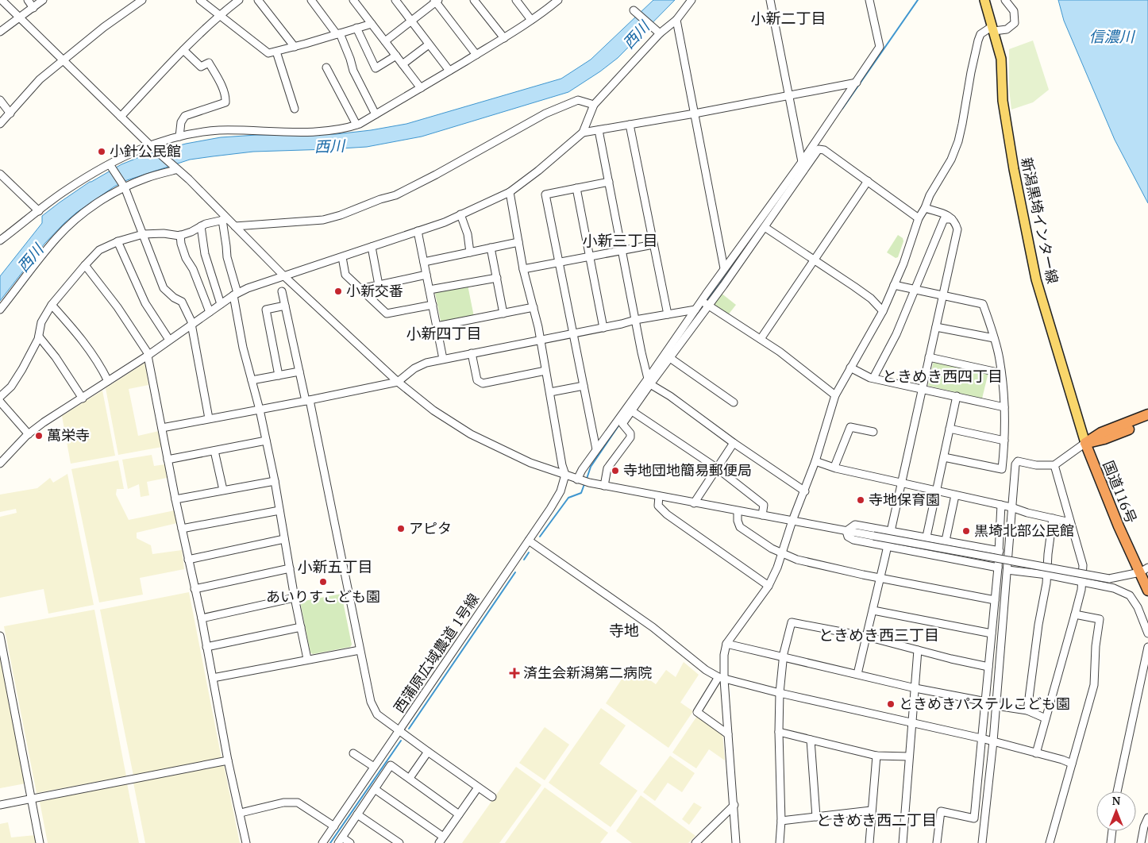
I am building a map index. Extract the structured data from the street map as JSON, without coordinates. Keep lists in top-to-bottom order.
{
  "streets": {
    "highway": ["国道116号"],
    "main road": ["新潟黒埼インター線"],
    "street": ["西蒲原広域農道 1号線"]
  },
  "crossings": [
    ["新潟黒埼インター線", "国道116号"]
  ],
  "districts": [
    "小新二丁目",
    "小新三丁目",
    "小新四丁目",
    "ときめき西四丁目",
    "小新五丁目",
    "寺地",
    "ときめき西三丁目",
    "ときめき西二丁目"
  ],
  "water": ["西川", "信濃川"],
  "places": {
    "other": [
      "小針公民館",
      "小新交番",
      "萬栄寺",
      "寺地団地簡易郵便局",
      "寺地保育園",
      "アピタ",
      "黒埼北部公民館",
      "あいりすこども園",
      "ときめきパステルこども園"
    ],
    "health": ["済生会新潟第二病院"]
  },
  "north": "top"
}
